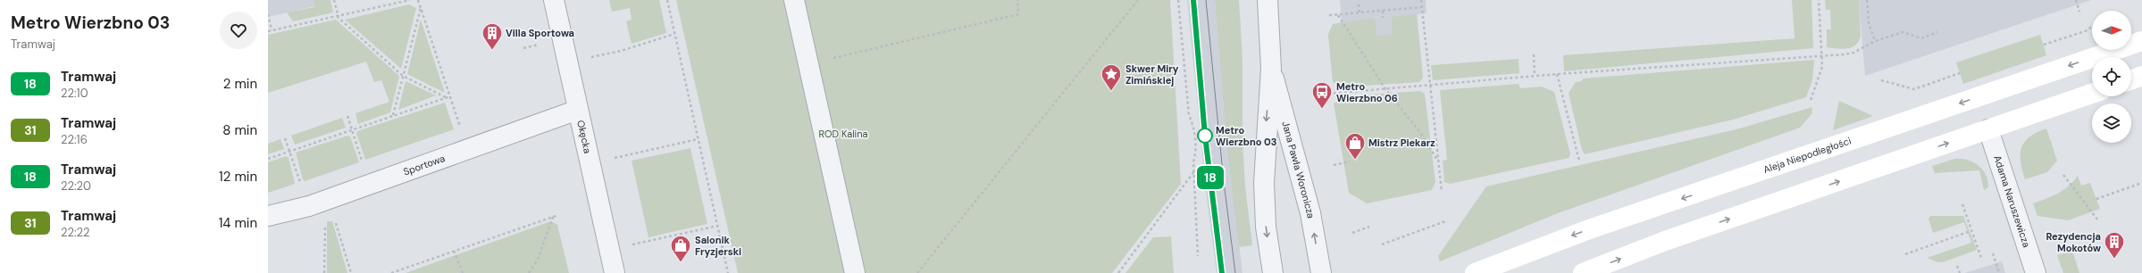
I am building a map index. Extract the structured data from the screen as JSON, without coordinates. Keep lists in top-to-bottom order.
{
  "streets": {
    "main road": ["Aleja Niepodległości"],
    "street": [
      "Okęcka",
      "Sportowa",
      "Jana Pawła Woronicza",
      "Adama Naruszewicza"
    ]
  },
  "crossings": [
    ["Okęcka", "Sportowa"]
  ],
  "parks": ["ROD Kalina"],
  "places": {
    "building": ["Villa Sportowa", "Rezydencja Mokotów"],
    "place": ["Skwer Miry Zimińskiej"],
    "bus stop": ["Metro Wierzbno 06"],
    "other": ["Metro Wierzbno 03"],
    "shop": ["Mistrz Piekarz", "Salonik Fryzjerski"]
  },
  "lines": ["tram line 18"],
  "north": "right",
  "page": {
    "heading": ["Metro Wierzbno 03", "Tramwaj"],
    "on_map": "18",
    "list": [
      {
        "mark": "18",
        "name": "Tramwaj",
        "note": "22:10",
        "value": "2 min"
      },
      {
        "mark": "31",
        "name": "Tramwaj",
        "note": "22:16",
        "value": "8 min"
      },
      {
        "mark": "18",
        "name": "Tramwaj",
        "note": "22:20",
        "value": "12 min"
      },
      {
        "mark": "31",
        "name": "Tramwaj",
        "note": "22:22",
        "value": "14 min"
      }
    ]
  }
}
